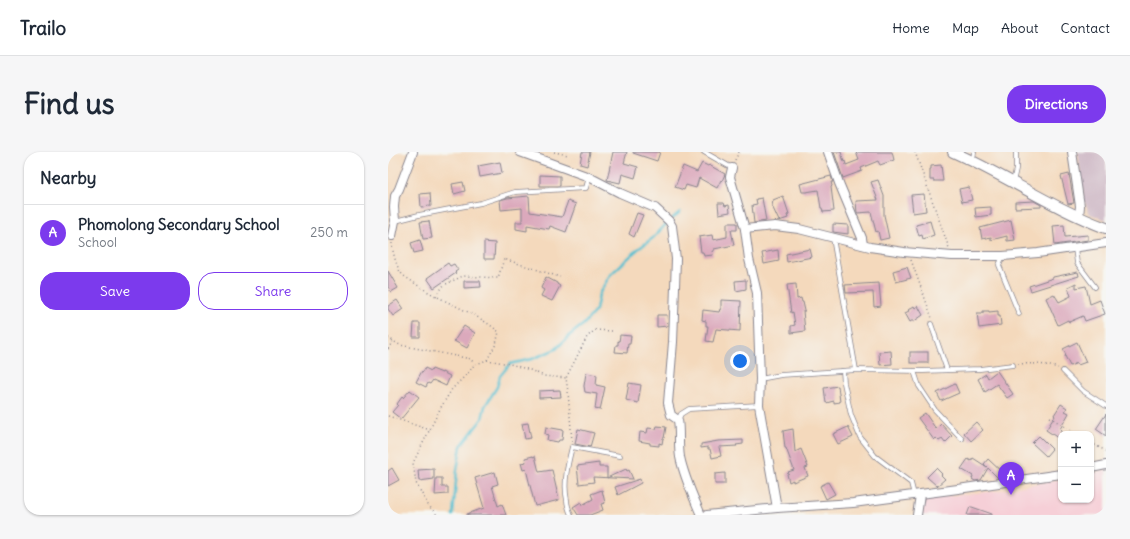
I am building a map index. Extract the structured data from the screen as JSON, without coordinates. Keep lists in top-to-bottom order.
{
  "page": {
    "header": "Trailo",
    "nav": [
      "Home",
      "Map",
      "About",
      "Contact"
    ],
    "buttons": [
      "Directions",
      ["Save", "Share"]
    ],
    "title": "Find us",
    "heading": "Nearby",
    "list": [
      {
        "mark": "A",
        "name": "Phomolong Secondary School",
        "note": "School",
        "value": "250 m"
      }
    ],
    "map_buttons": ["+", "−"],
    "pins": "A"
  }
}
